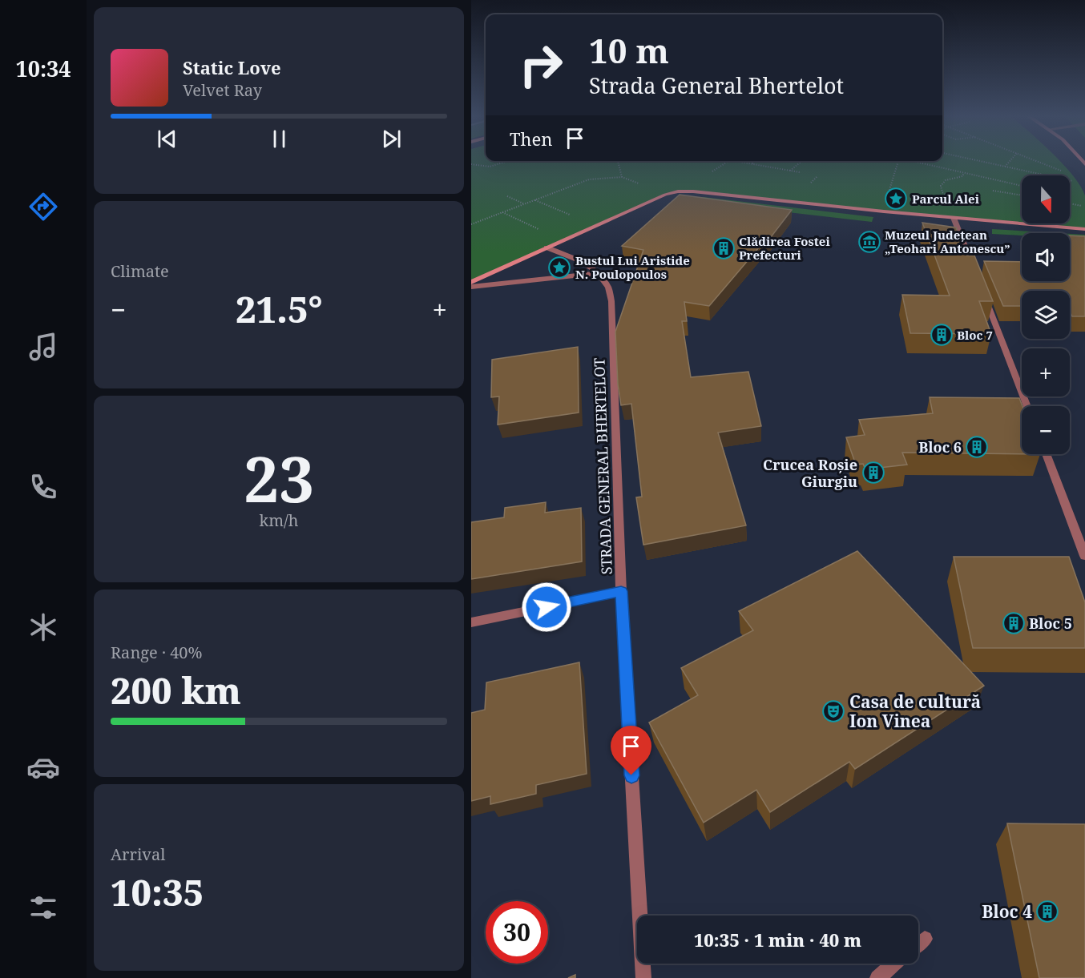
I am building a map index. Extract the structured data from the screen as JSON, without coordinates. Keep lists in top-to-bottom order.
{
  "streets": {
    "street": ["STRADA GENERAL BHERTELOT"]
  },
  "places": {
    "place": ["Parcul Alei", "Bustul Lui Aristide N. Poulopoulos"],
    "museum": ["Muzeul Județean „Teohari Antonescu”"],
    "building": [
      "Clădirea Fostei Prefecturi",
      "Bloc 7",
      "Bloc 6",
      "Crucea Roșie Giurgiu",
      "Bloc 5",
      "Bloc 4"
    ],
    "theatre": ["Casa de cultură Ion Vinea"]
  },
  "north": "bottom",
  "page": {
    "tabs": "10:34",
    "turn": ["10 m", "Strada General Bhertelot"],
    "song": ["Static Love", "Velvet Ray"],
    "then": "Then",
    "map_buttons": ["+", "−"],
    "tile": [
      "Climate",
      ["23", "km/h"],
      ["Range · 40%", "200 km"],
      ["Arrival", "10:35"]
    ],
    "heat": ["−", "21.5°", "+"],
    "limit": "30",
    "trip": "10:35 · 1 min · 40 m"
  }
}
